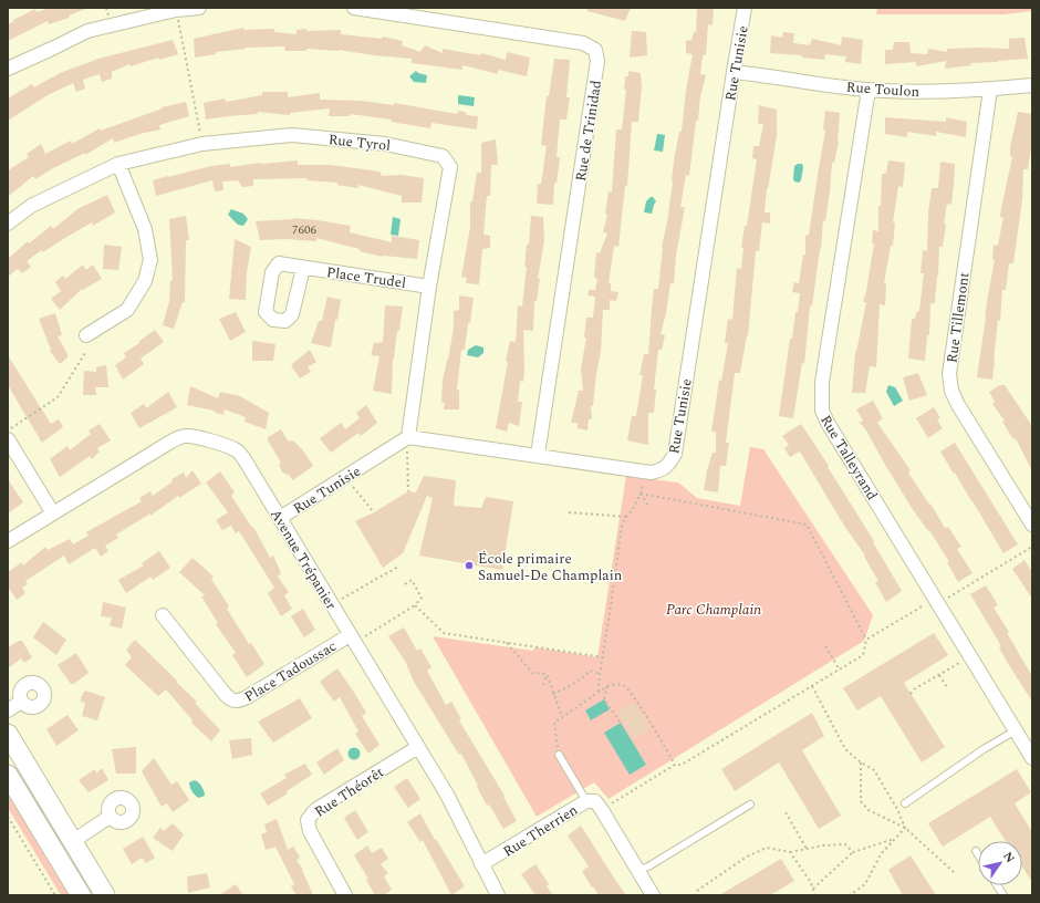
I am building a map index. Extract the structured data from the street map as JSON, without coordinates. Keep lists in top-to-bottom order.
{
  "streets": {
    "street": [
      "Rue Tunisie",
      "Rue Toulon",
      "Rue de Trinidad",
      "Rue Tyrol",
      "Place Trudel",
      "Rue Tillemont",
      "Rue Talleyrand",
      "Avenue Trépanier",
      "Place Tadoussac",
      "Rue Théorêt",
      "Rue Therrien"
    ]
  },
  "crossings": [
    ["Rue Tunisie", "Rue Toulon"],
    ["Rue Tunisie", "Rue de Trinidad"],
    ["Rue Tunisie", "Rue Tyrol"],
    ["Rue Tunisie", "Avenue Trépanier"],
    ["Rue Toulon", "Rue Tillemont"],
    ["Rue Toulon", "Rue Talleyrand"],
    ["Rue Tyrol", "Place Trudel"],
    ["Avenue Trépanier", "Place Tadoussac"],
    ["Avenue Trépanier", "Rue Théorêt"],
    ["Avenue Trépanier", "Rue Therrien"]
  ],
  "parks": ["Parc Champlain"],
  "places": ["École primaire Samuel-De Champlain"],
  "house_numbers": ["7606"],
  "north": "top right"
}
